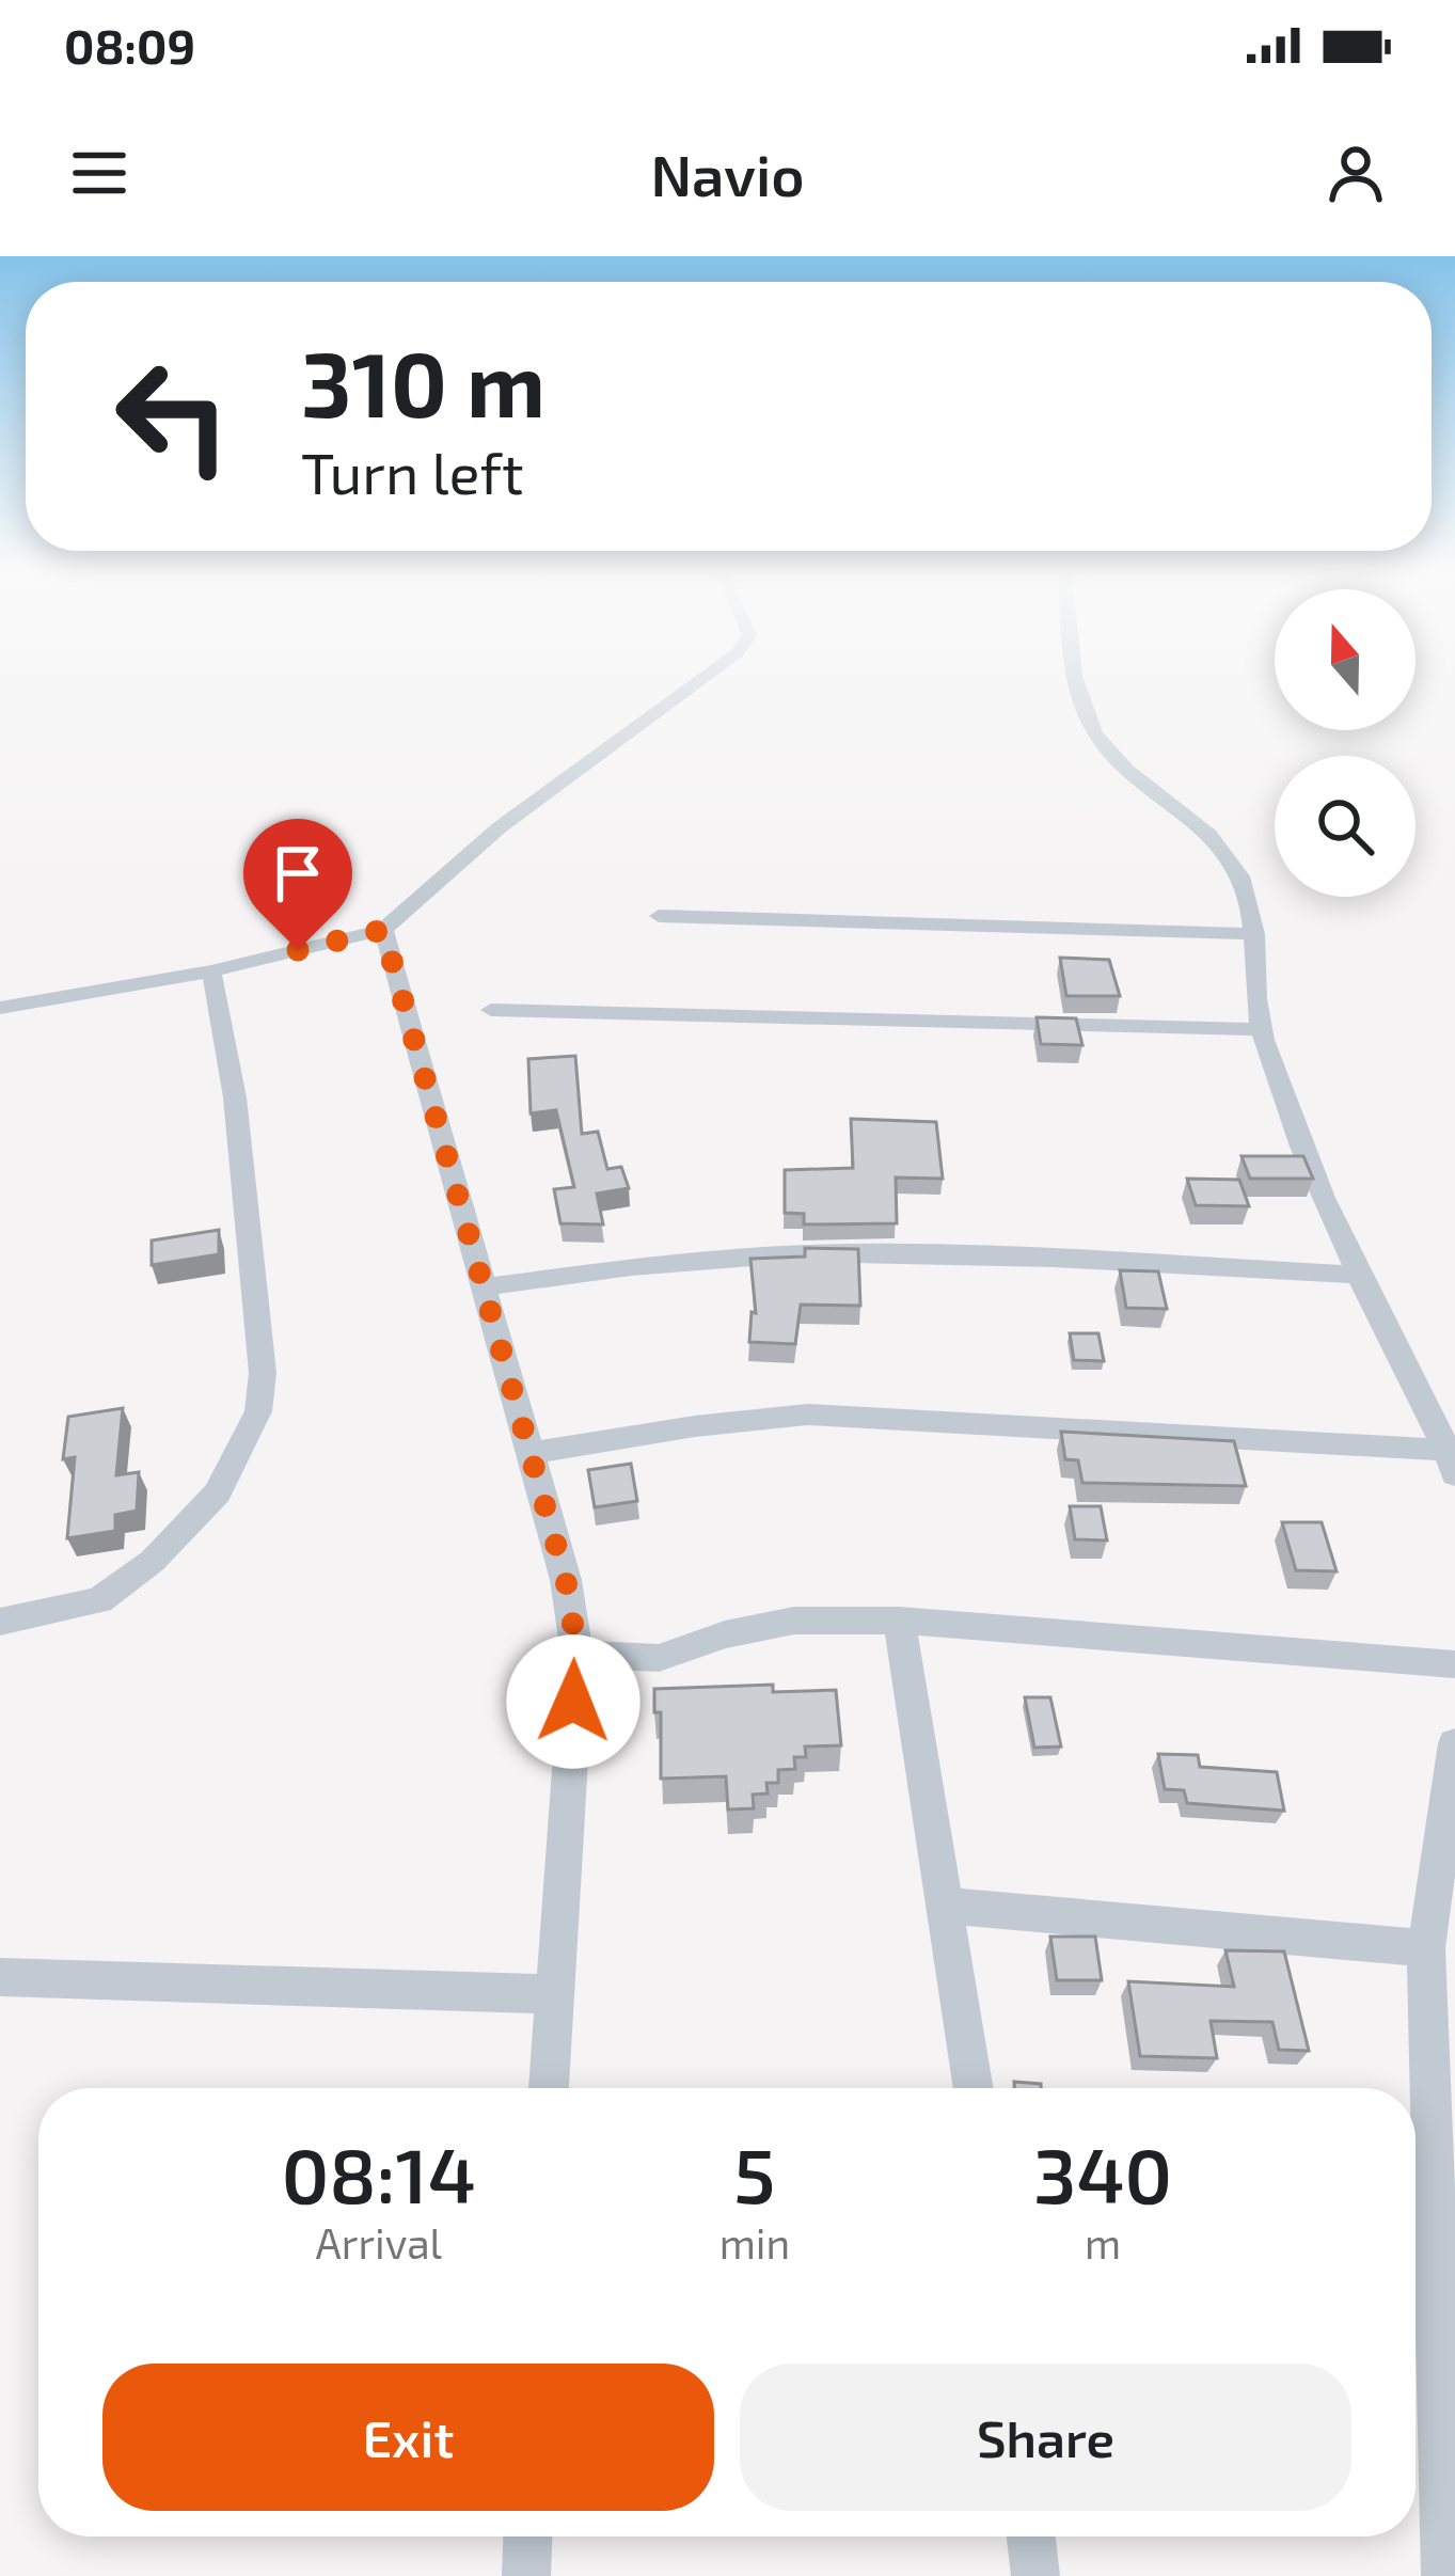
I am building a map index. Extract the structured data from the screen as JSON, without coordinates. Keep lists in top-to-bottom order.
{
  "north": "top",
  "page": {
    "status": "08:09",
    "header": "Navio",
    "turn": ["310 m", "Turn left"],
    "eta": [
      "08:14",
      "Arrival",
      "5",
      "min",
      "340",
      "m"
    ],
    "buttons": ["Exit", "Share"]
  }
}
